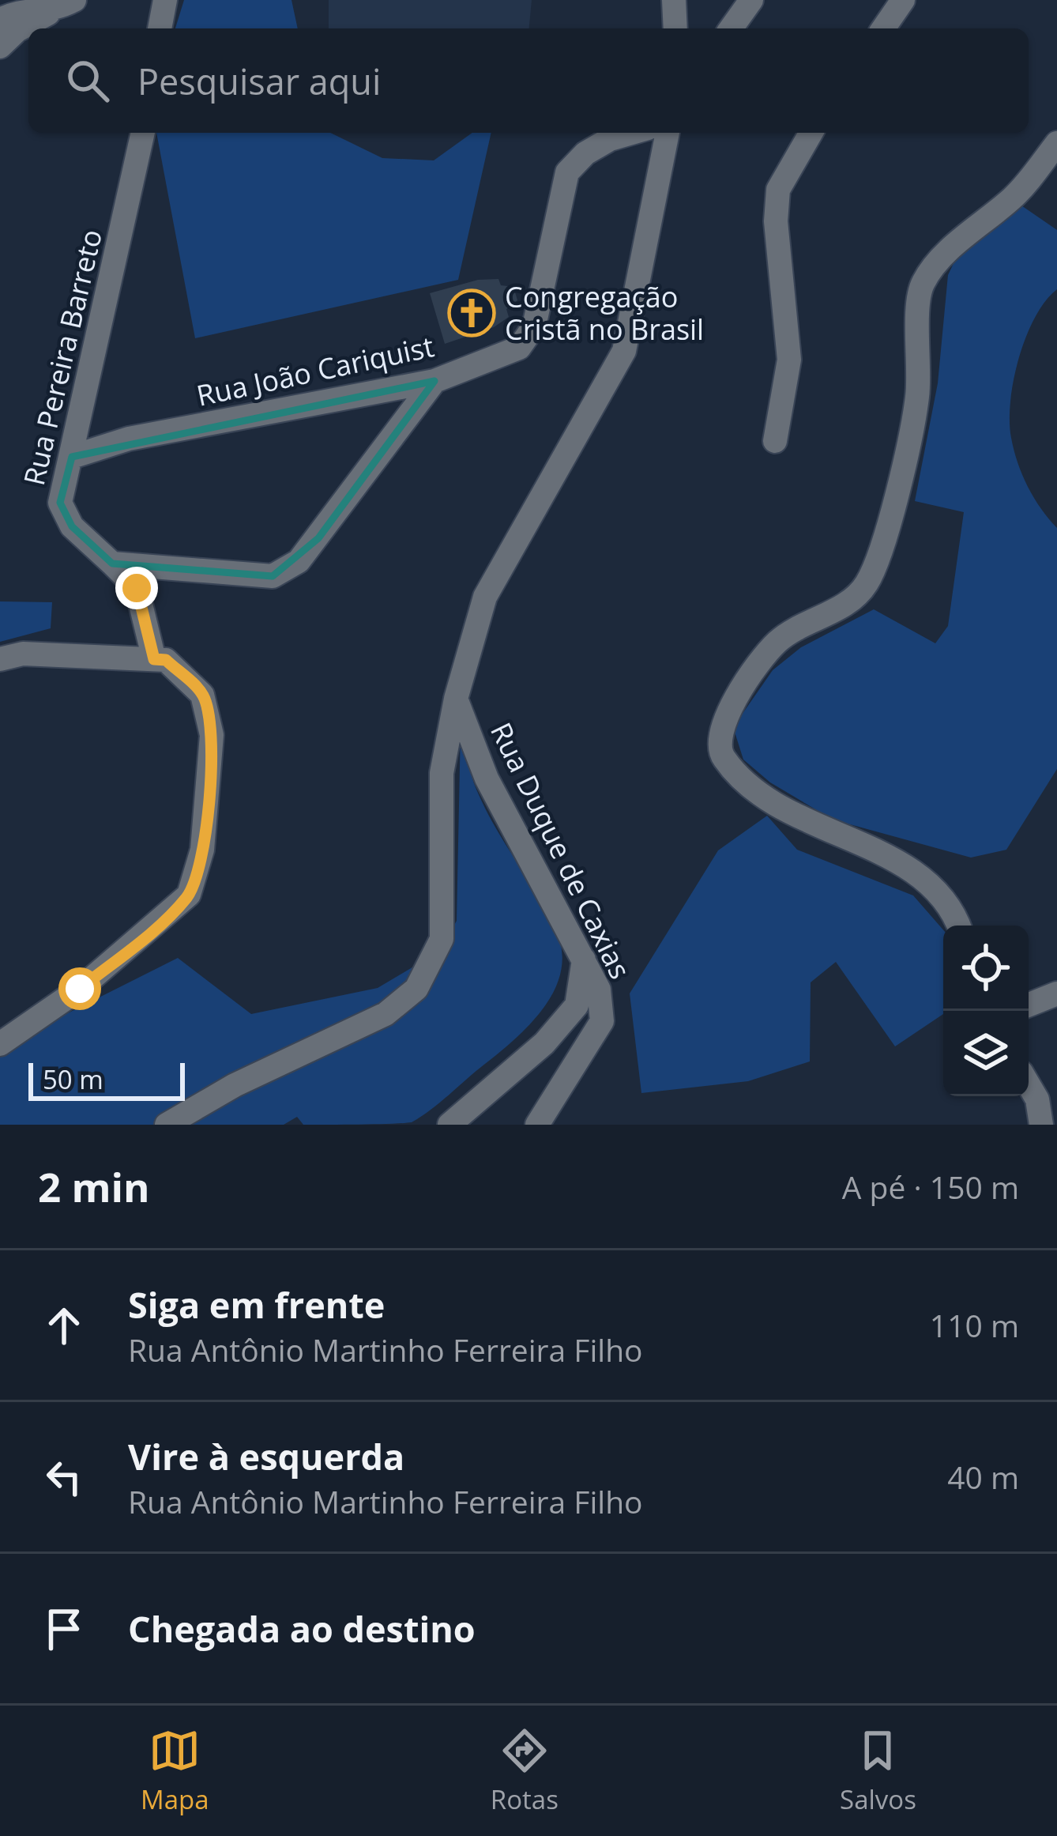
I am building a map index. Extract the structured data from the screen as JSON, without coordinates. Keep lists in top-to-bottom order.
{
  "streets": {
    "street": ["Rua Pereira Barreto", "Rua João Cariquist", "Rua Duque de Caxias"]
  },
  "crossings": [
    ["Rua Pereira Barreto", "Rua João Cariquist"]
  ],
  "places": {
    "church": ["Congregação Cristã no Brasil"]
  },
  "scale_bar": "50 m",
  "page": {
    "search": "Pesquisar aqui",
    "scale": "50 m",
    "heading": ["2 min", "A pé · 150 m"],
    "list": [
      ["Siga em frente", "Rua Antônio Martinho Ferreira Filho", "110 m"],
      ["Vire à esquerda", "Rua Antônio Martinho Ferreira Filho", "40 m"],
      "Chegada ao destino"
    ],
    "nav": ["Mapa", "Rotas", "Salvos"]
  }
}
